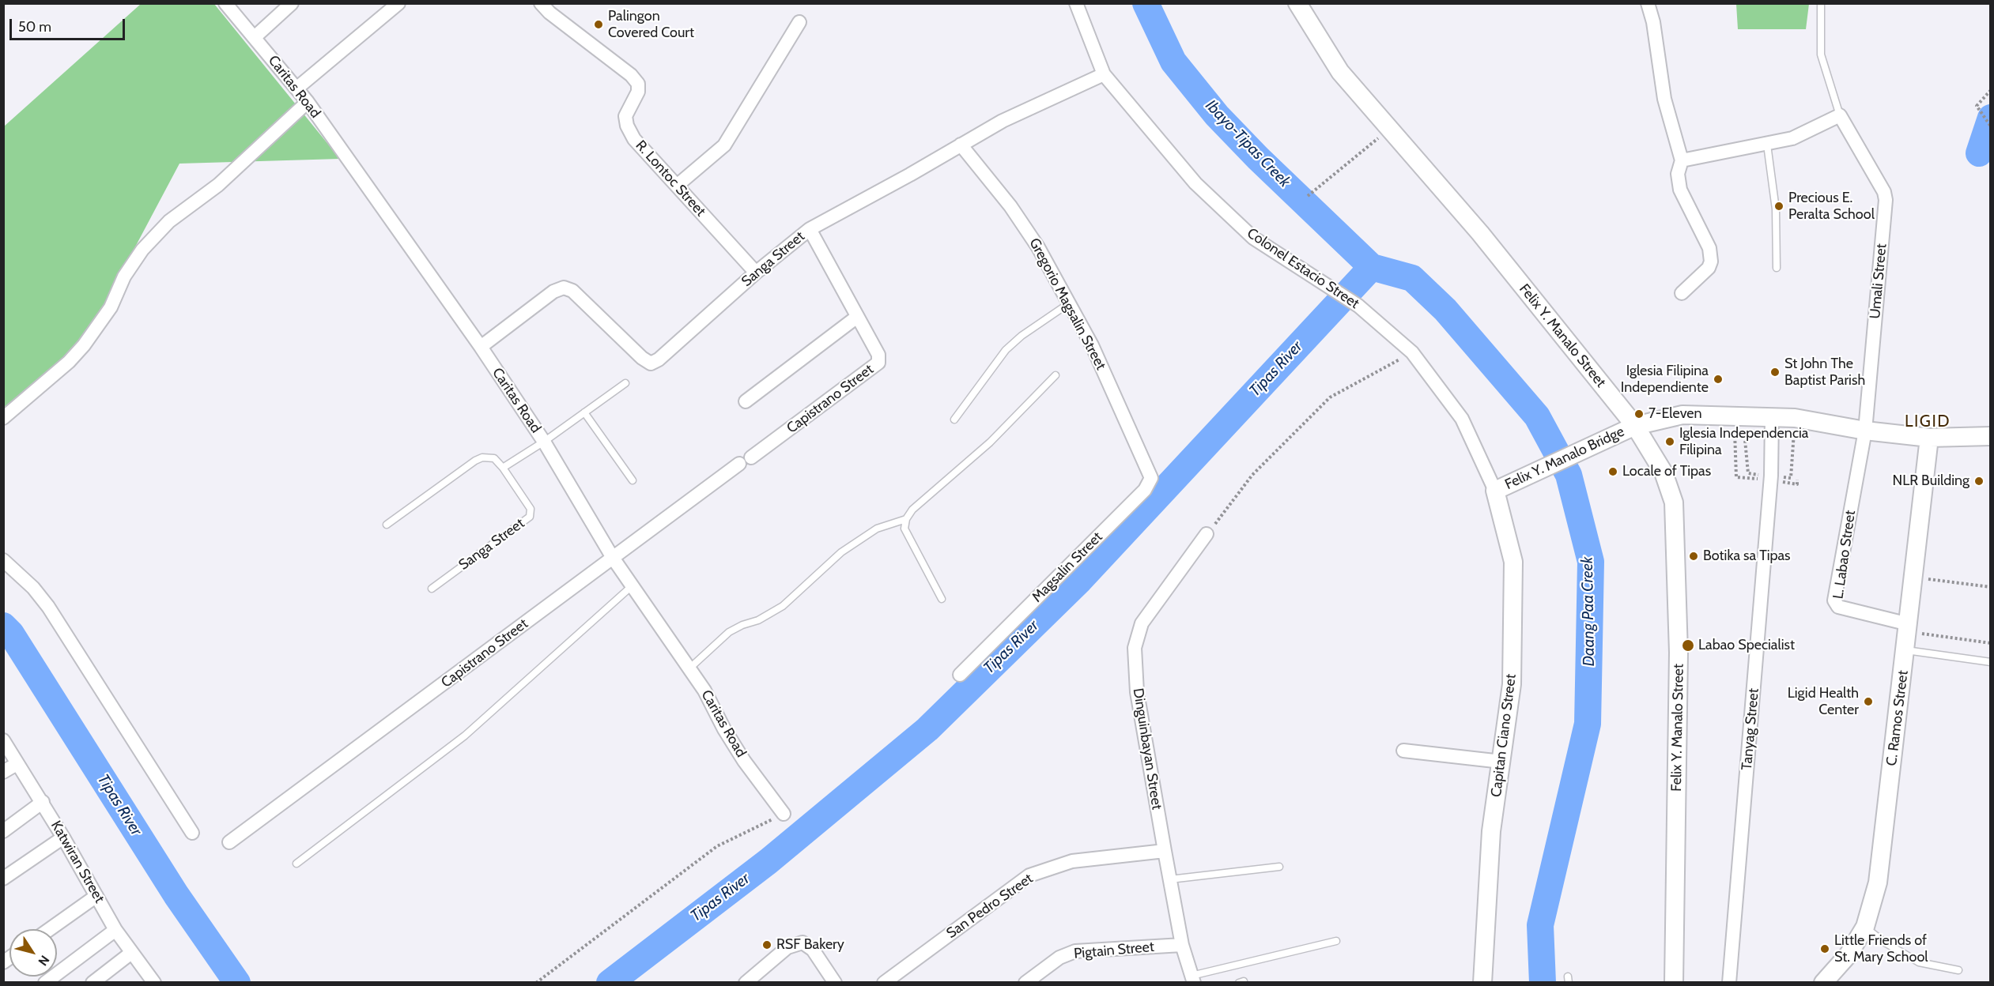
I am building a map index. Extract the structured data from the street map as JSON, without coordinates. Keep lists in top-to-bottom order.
{
  "streets": {
    "main road": [
      "Felix Y. Manalo Street",
      "Felix Y. Manalo Bridge",
      "C. Ramos Street",
      "Capitan Ciano Street"
    ],
    "street": [
      "Caritas Road",
      "R. Lontoc Street",
      "Sanga Street",
      "Colonel Estacio Street",
      "Umali Street",
      "Gregorio Magsalin Street",
      "Capistrano Street",
      "L. Labao Street",
      "Magsalin Street",
      "Tanyag Street",
      "Dinguinbayan Street",
      "Katwiran Street",
      "San Pedro Street",
      "Pigtain Street"
    ]
  },
  "crossings": [
    ["Caritas Road", "Sanga Street"],
    ["Caritas Road", "Capistrano Street"],
    ["R. Lontoc Street", "Sanga Street"],
    ["Sanga Street", "Colonel Estacio Street"],
    ["Sanga Street", "Gregorio Magsalin Street"],
    ["Sanga Street", "Capistrano Street"],
    ["Colonel Estacio Street", "Felix Y. Manalo Bridge"],
    ["Colonel Estacio Street", "Capitan Ciano Street"],
    ["Umali Street", "Felix Y. Manalo Bridge"],
    ["Umali Street", "L. Labao Street"],
    ["Gregorio Magsalin Street", "Magsalin Street"],
    ["Felix Y. Manalo Street", "Felix Y. Manalo Bridge"],
    ["Felix Y. Manalo Bridge", "L. Labao Street"],
    ["Felix Y. Manalo Bridge", "C. Ramos Street"],
    ["Felix Y. Manalo Bridge", "Tanyag Street"],
    ["Felix Y. Manalo Bridge", "Capitan Ciano Street"],
    ["L. Labao Street", "C. Ramos Street"],
    ["Dinguinbayan Street", "San Pedro Street"],
    ["Dinguinbayan Street", "Pigtain Street"]
  ],
  "districts": ["LIGID"],
  "water": ["Ibayo-Tipas Creek", "Tipas River", "Daang Paa Creek"],
  "places": [
    "Palingon Covered Court",
    "Precious E. Peralta School",
    "St John The Baptist Parish",
    "Iglesia Filipina Independiente",
    "7-Eleven",
    "Iglesia Independencia Filipina",
    "Locale of Tipas",
    "NLR Building",
    "Botika sa Tipas",
    "Labao Specialist",
    "Ligid Health Center",
    "RSF Bakery",
    "Little Friends of St. Mary School"
  ],
  "scale_bar": "50 m",
  "north": "bottom right"
}
